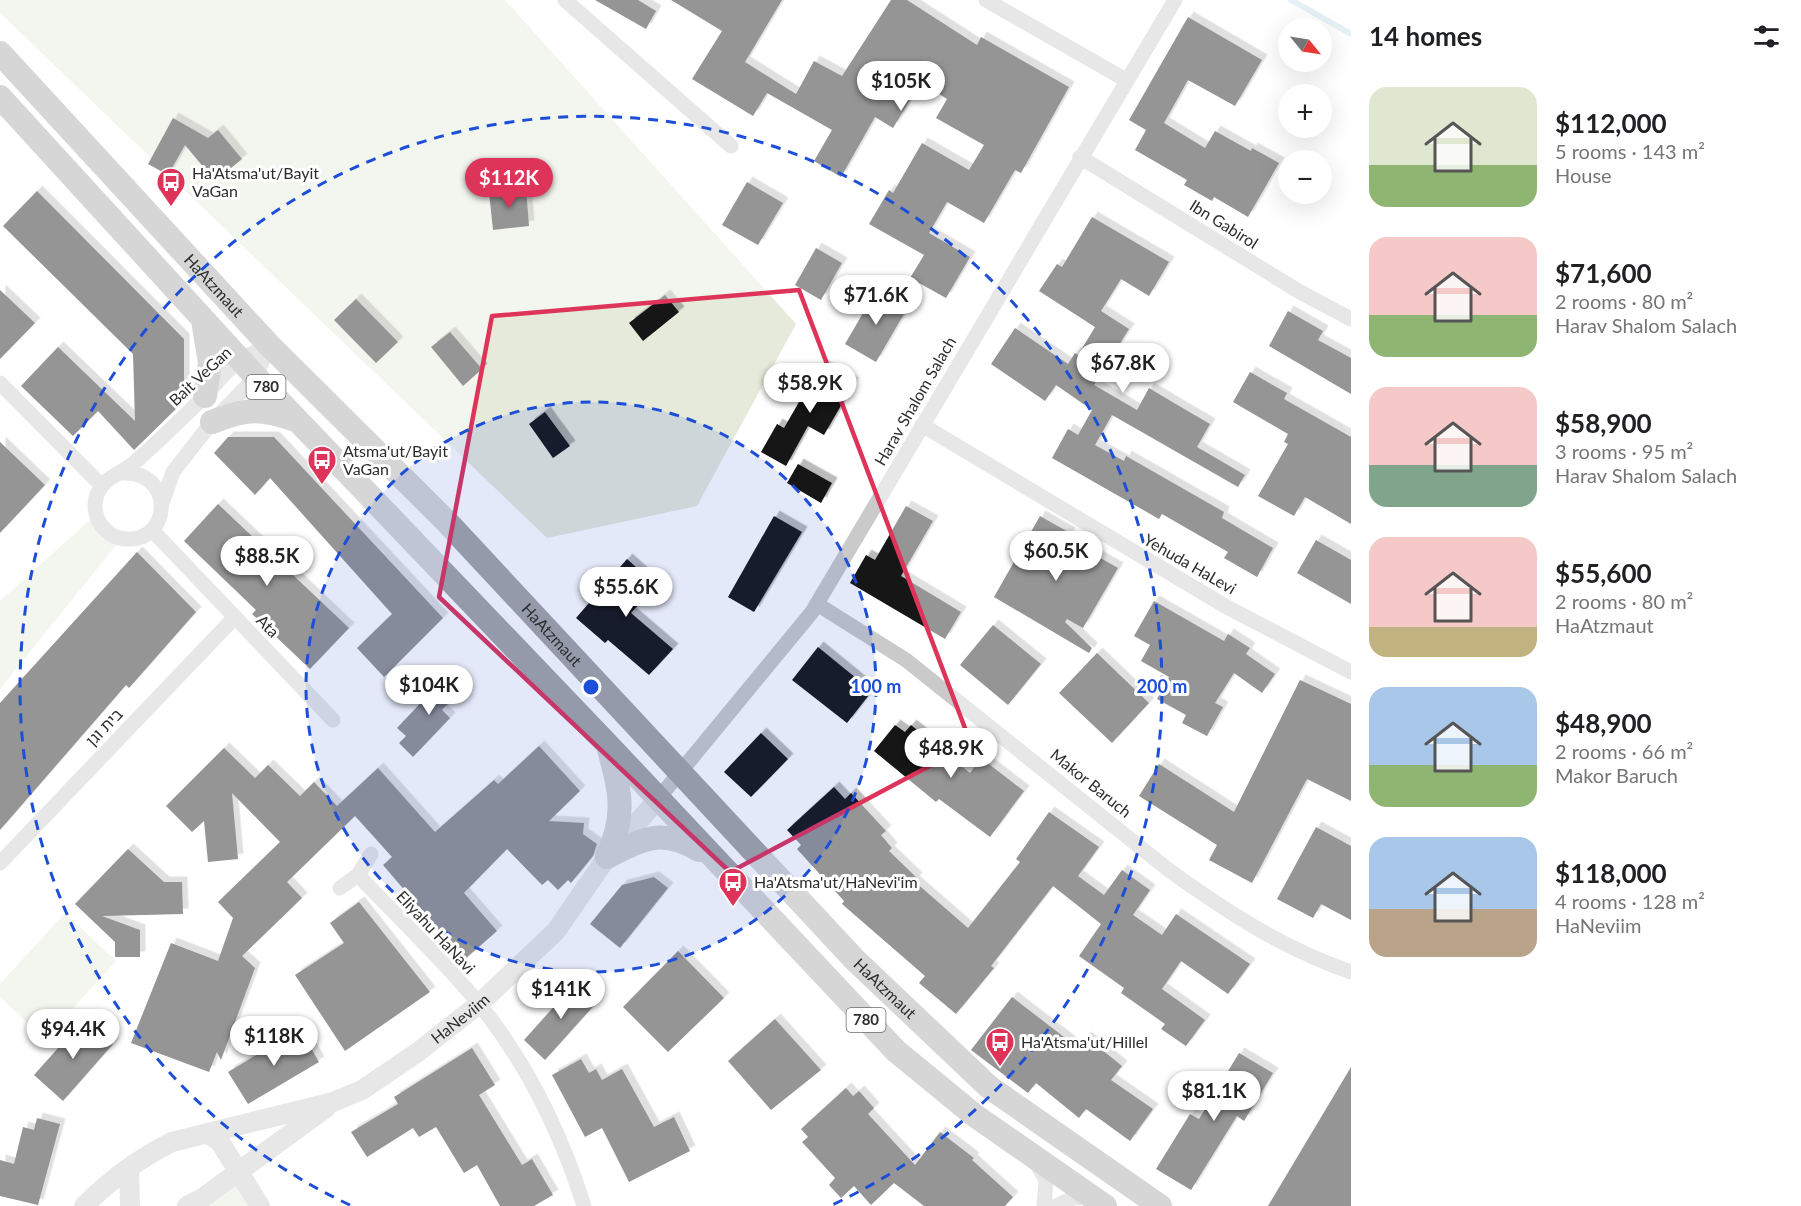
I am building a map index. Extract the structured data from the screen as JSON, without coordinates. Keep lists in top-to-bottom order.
{
  "streets": {
    "main road": ["HaAtzmaut", "780"],
    "street": [
      "Ibn Gabirol",
      "Bait VeGan",
      "Harav Shalom Salach",
      "Yehuda HaLevi",
      "Ata",
      "בית וגן",
      "Makor Baruch",
      "Eliyahu HaNavi",
      "HaNeviim"
    ]
  },
  "crossings": [
    ["Ibn Gabirol", "Harav Shalom Salach"],
    ["HaAtzmaut", "Bait VeGan"],
    ["HaAtzmaut", "Harav Shalom Salach"],
    ["HaAtzmaut", "HaNeviim"],
    ["Bait VeGan", "Ata"],
    ["Harav Shalom Salach", "Yehuda HaLevi"],
    ["Harav Shalom Salach", "Makor Baruch"],
    ["Harav Shalom Salach", "HaNeviim"],
    ["Ata", "בית וגן"],
    ["Eliyahu HaNavi", "HaNeviim"]
  ],
  "places": {
    "bus stop": [
      "Ha'Atsma'ut/Bayit VaGan",
      "Atsma'ut/Bayit VaGan",
      "Ha'Atsma'ut/HaNevi'im",
      "Ha'Atsma'ut/Hillel"
    ]
  },
  "north": "bottom right",
  "page": {
    "heading": "14 homes",
    "map_buttons": ["+", "−"],
    "price": [
      "$105K",
      "$112K",
      "$71.6K",
      "$67.8K",
      "$58.9K",
      "$60.5K",
      "$88.5K",
      "$55.6K",
      "$104K",
      "$48.9K",
      "$141K",
      "$94.4K",
      "$118K",
      "$81.1K"
    ],
    "list": [
      {
        "name": "$112,000",
        "note": "5 rooms · 143 m² · House"
      },
      {
        "name": "$71,600",
        "note": "2 rooms · 80 m² · Harav Shalom Salach"
      },
      {
        "name": "$58,900",
        "note": "3 rooms · 95 m² · Harav Shalom Salach"
      },
      {
        "name": "$55,600",
        "note": "2 rooms · 80 m² · HaAtzmaut"
      },
      {
        "name": "$48,900",
        "note": "2 rooms · 66 m² · Makor Baruch"
      },
      {
        "name": "$118,000",
        "note": "4 rooms · 128 m² · HaNeviim"
      }
    ]
  },
  "rings": ["100 m", "200 m"]
}
